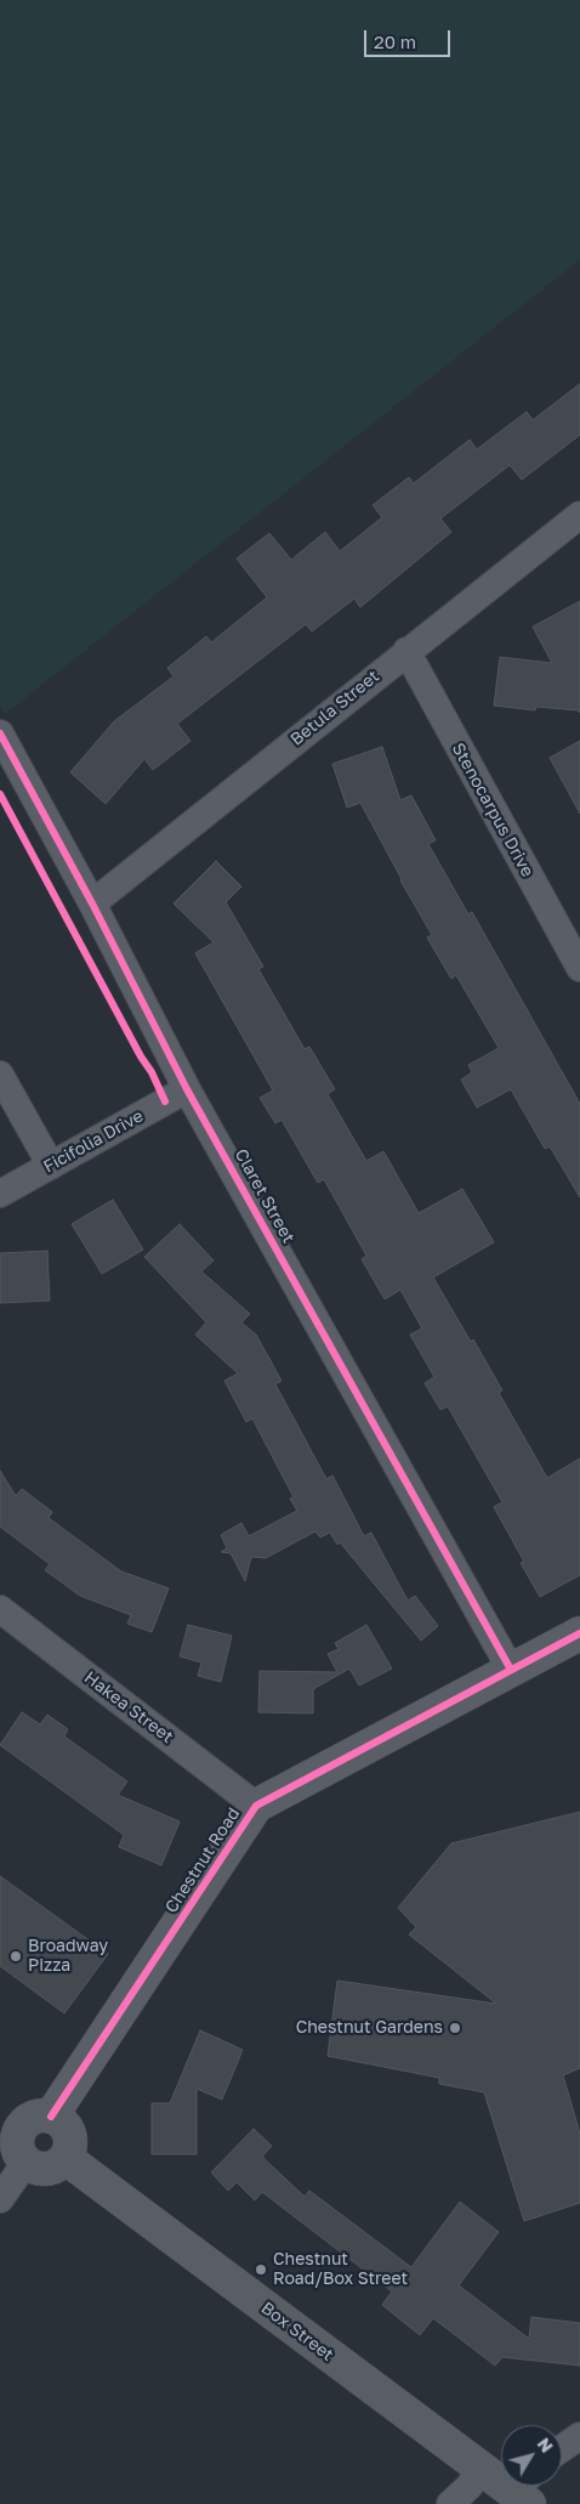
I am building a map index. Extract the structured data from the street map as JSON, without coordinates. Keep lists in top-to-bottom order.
{
  "streets": {
    "main road": ["Box Street"],
    "street": [
      "Betula Street",
      "Stenocarpus Drive",
      "Ficifolia Drive",
      "Claret Street",
      "Hakea Street",
      "Chestnut Road"
    ]
  },
  "crossings": [
    ["Betula Street", "Stenocarpus Drive"],
    ["Betula Street", "Claret Street"],
    ["Ficifolia Drive", "Claret Street"],
    ["Claret Street", "Chestnut Road"],
    ["Hakea Street", "Chestnut Road"],
    ["Chestnut Road", "Box Street"]
  ],
  "places": ["Broadway Pizza", "Chestnut Gardens", "Chestnut Road/Box Street"],
  "scale_bar": "20 m",
  "north": "top right"
}
